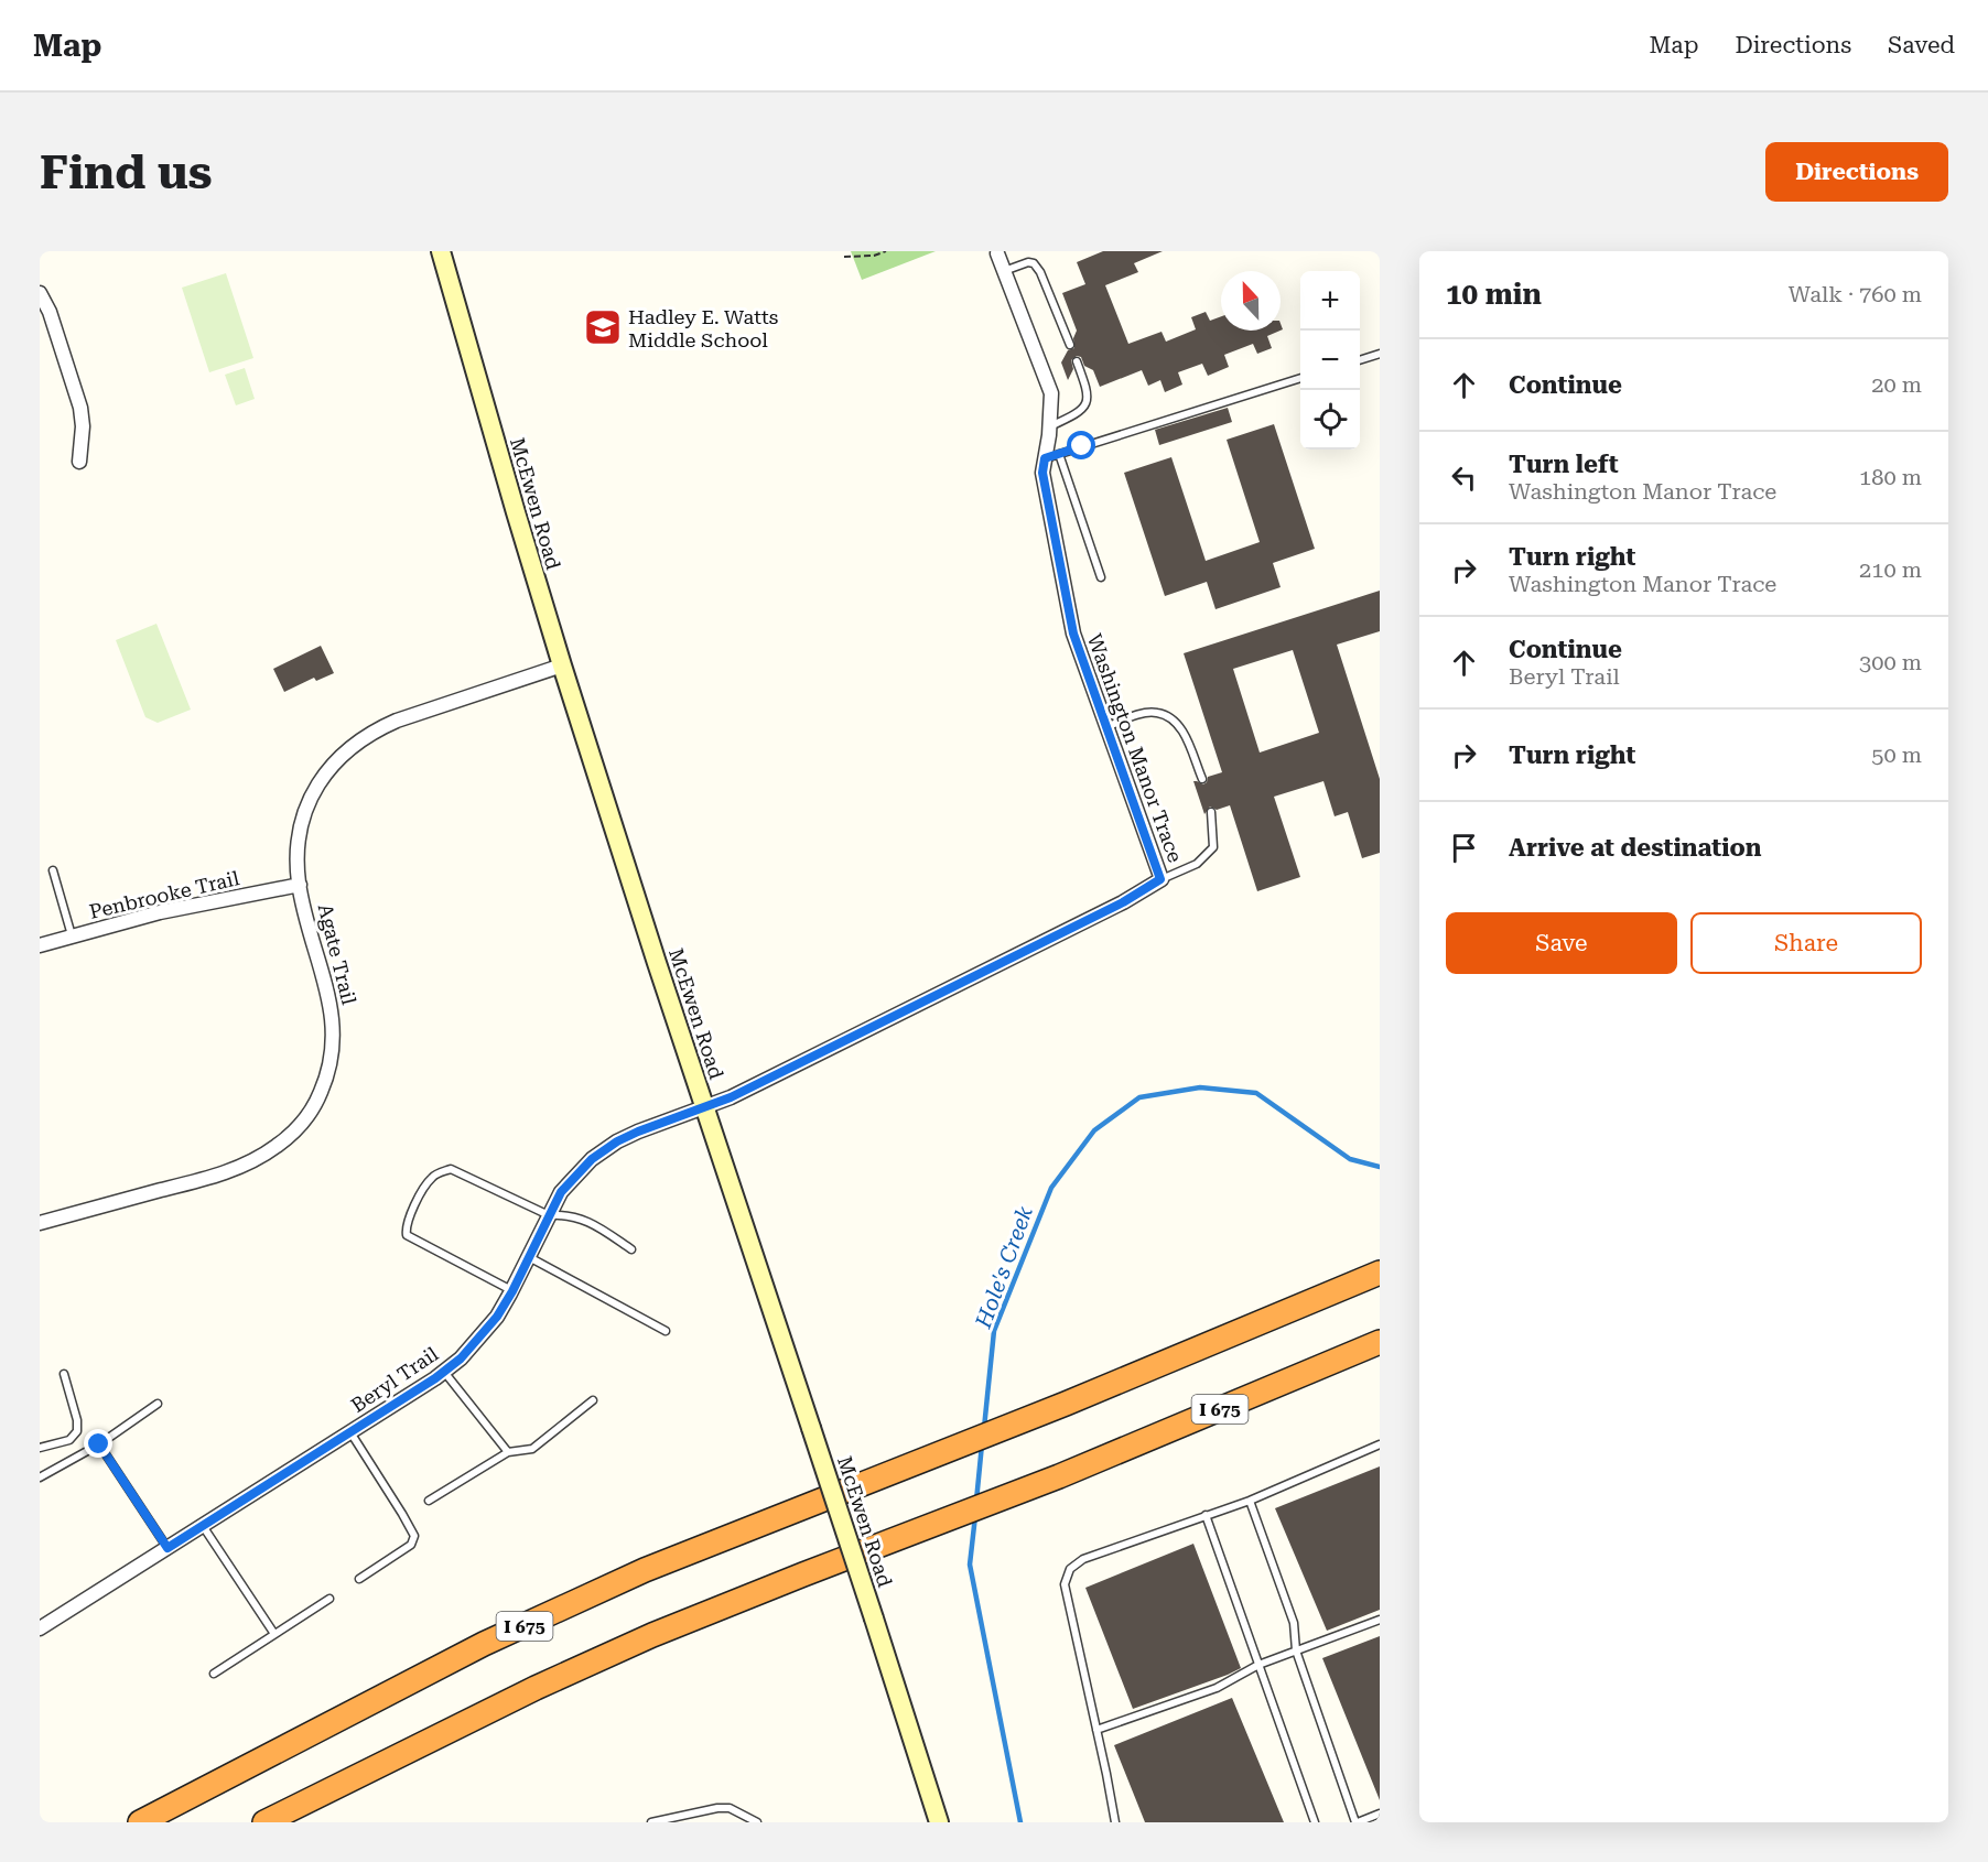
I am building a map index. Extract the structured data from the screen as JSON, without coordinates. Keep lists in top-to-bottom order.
{
  "streets": {
    "highway": ["I 675"],
    "street": [
      "McEwen Road",
      "Washington Manor Trace",
      "Penbrooke Trail",
      "Agate Trail",
      "Beryl Trail"
    ]
  },
  "crossings": [
    ["McEwen Road", "Washington Manor Trace"],
    ["McEwen Road", "Agate Trail"],
    ["McEwen Road", "Beryl Trail"],
    ["Washington Manor Trace", "Beryl Trail"],
    ["Penbrooke Trail", "Agate Trail"]
  ],
  "water": ["Hole's Creek"],
  "places": {
    "school or university": ["Hadley E. Watts Middle School"]
  },
  "north": "top",
  "page": {
    "header": "Map",
    "nav": ["Map", "Directions", "Saved"],
    "buttons": [
      "Directions",
      ["Save", "Share"]
    ],
    "title": "Find us",
    "heading": ["10 min", "Walk · 760 m"],
    "map_buttons": ["+", "−"],
    "list": [
      ["Continue", "20 m"],
      ["Turn left", "Washington Manor Trace", "180 m"],
      ["Turn right", "Washington Manor Trace", "210 m"],
      ["Continue", "Beryl Trail", "300 m"],
      ["Turn right", "50 m"],
      "Arrive at destination"
    ]
  }
}
